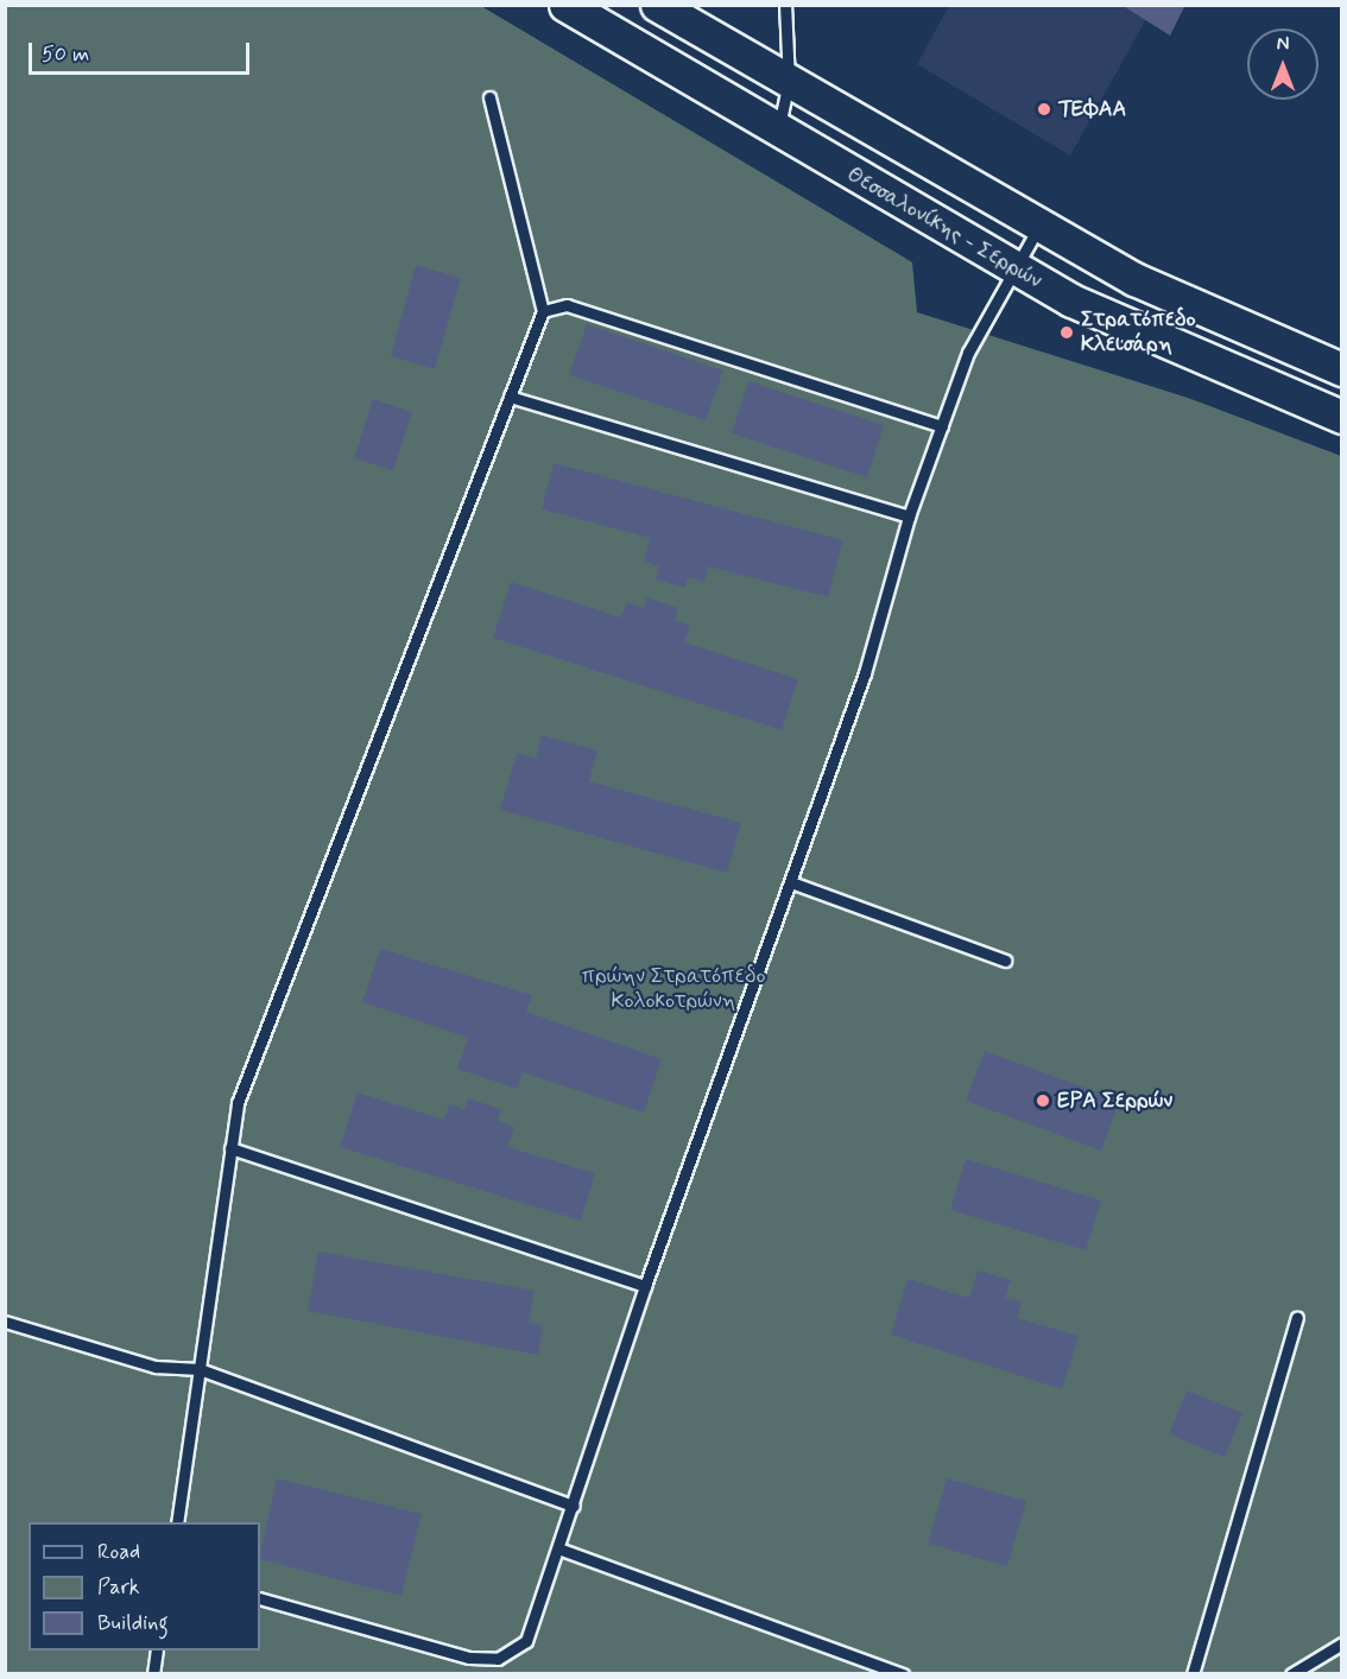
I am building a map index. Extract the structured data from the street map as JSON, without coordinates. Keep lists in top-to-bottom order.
{
  "streets": {
    "main road": ["Θεσσαλονίκης - Σερρών"]
  },
  "parks": ["πρώην Στρατόπεδο Κολοκοτρώνη"],
  "places": ["ΤΕΦΑΑ", "Στρατόπεδο Κλεισάρη", "ΕΡΑ Σερρών"],
  "legend": ["Road", "Park", "Building"],
  "scale_bar": "50 m",
  "north": "top"
}
